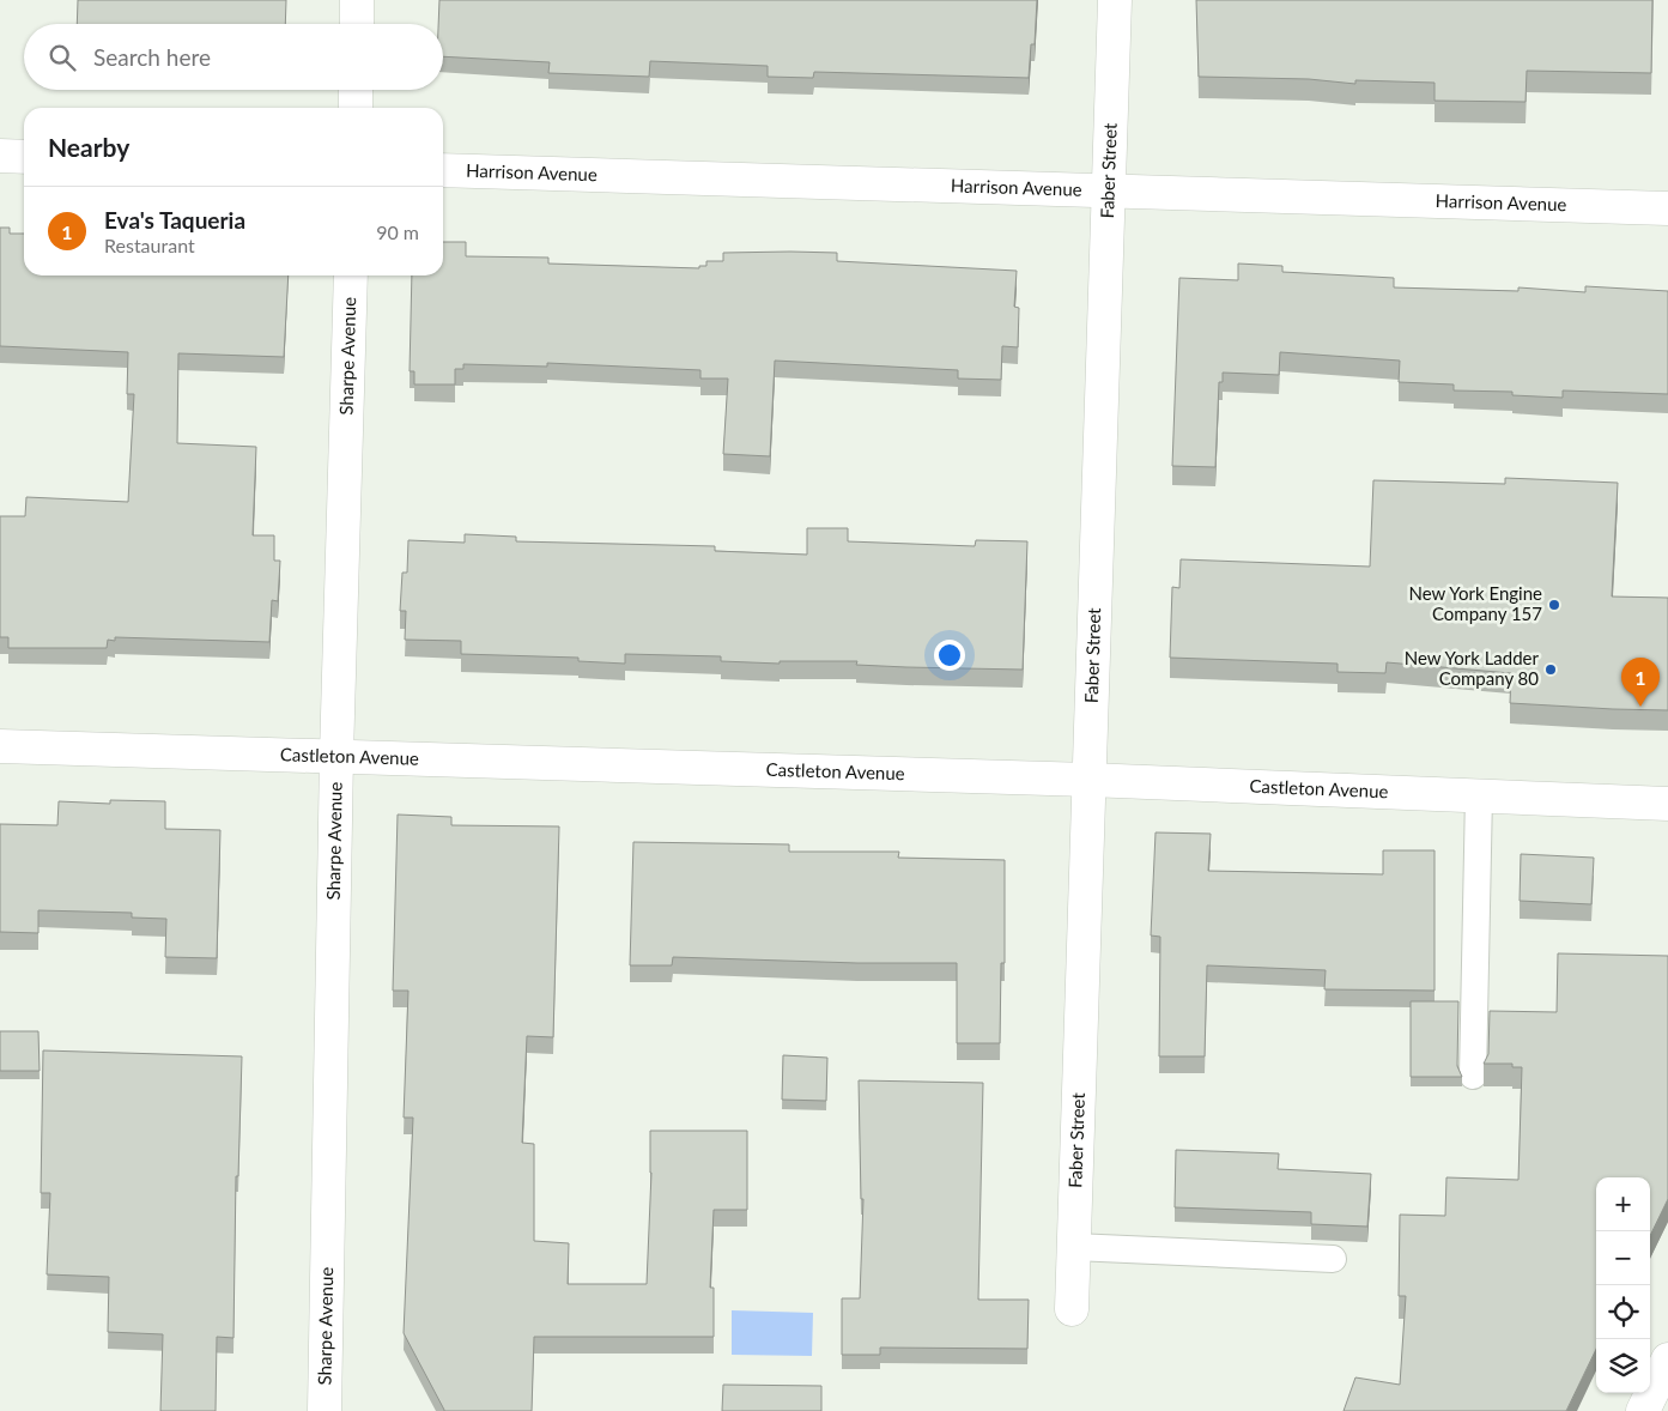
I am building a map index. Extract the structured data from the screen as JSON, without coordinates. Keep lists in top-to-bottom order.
{
  "streets": {
    "street": [
      "Faber Street",
      "Harrison Avenue",
      "Sharpe Avenue",
      "Castleton Avenue"
    ]
  },
  "crossings": [
    ["Faber Street", "Harrison Avenue"],
    ["Faber Street", "Castleton Avenue"],
    ["Sharpe Avenue", "Castleton Avenue"]
  ],
  "places": ["New York Engine Company 157", "New York Ladder Company 80"],
  "page": {
    "search": "Search here",
    "heading": "Nearby",
    "list": [
      {
        "mark": "1",
        "name": "Eva's Taqueria",
        "note": "Restaurant",
        "value": "90 m"
      }
    ],
    "pins": "1",
    "map_buttons": ["+", "−"]
  }
}
